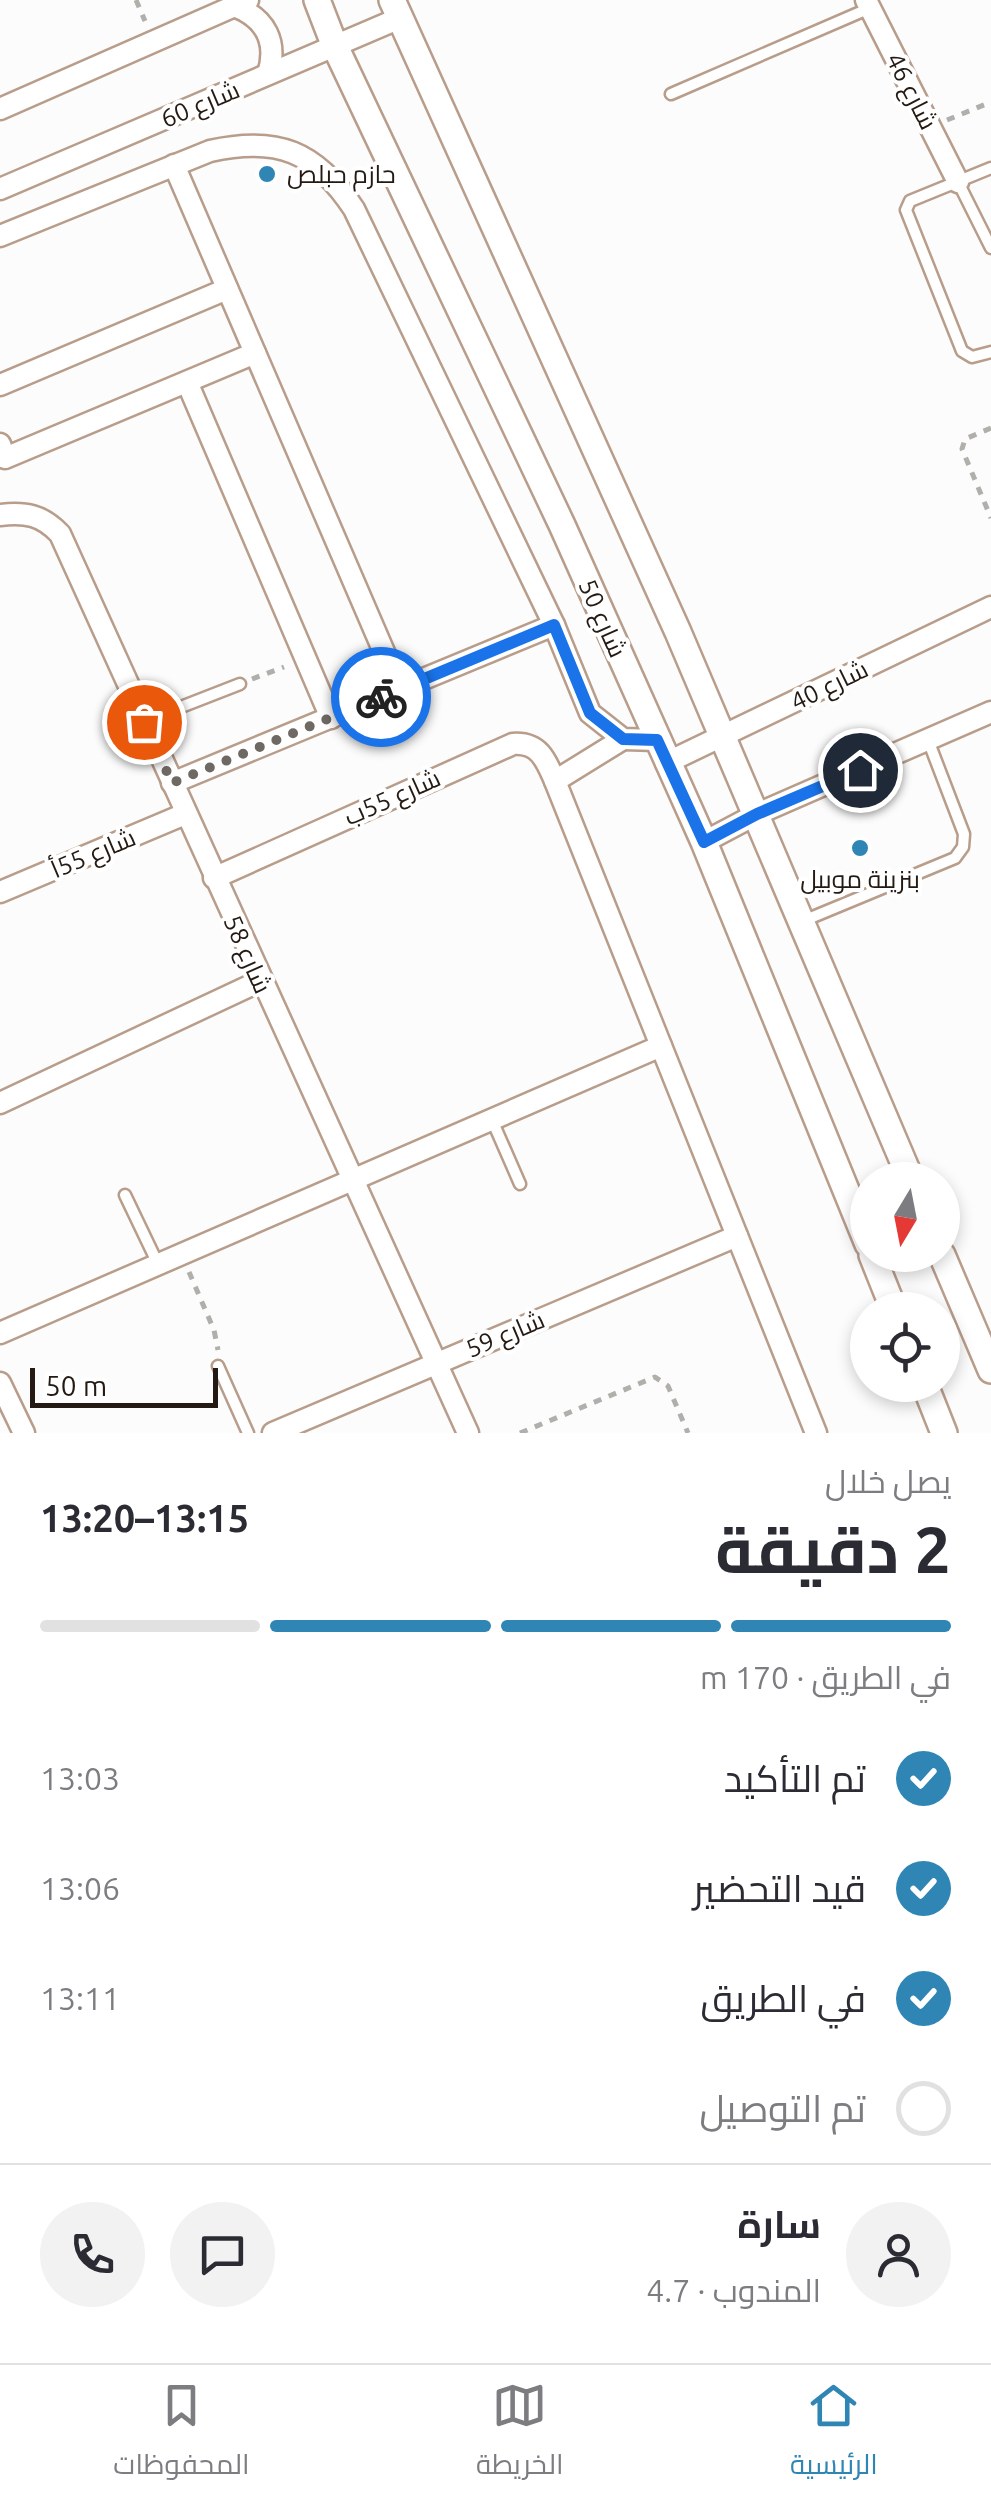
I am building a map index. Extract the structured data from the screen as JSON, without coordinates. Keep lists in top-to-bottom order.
{
  "streets": {
    "street": [
      "شارع 46",
      "شارع 60",
      "شارع 50",
      "شارع 40",
      "شارع 55ب",
      "شارع 55أ",
      "شارع 58",
      "شارع 59"
    ]
  },
  "crossings": [
    ["شارع 60", "شارع 50"],
    ["شارع 50", "شارع 40"],
    ["شارع 55ب", "شارع 58"],
    ["شارع 55ب", "شارع 59"],
    ["شارع 55أ", "شارع 58"],
    ["شارع 58", "شارع 59"]
  ],
  "places": ["حازم حبلص", "بنزينة موبيل"],
  "scale_bar": "50 m",
  "north": "bottom",
  "page": {
    "scale": "50 m",
    "heading": ["2 دقيقة", "يصل خلال", "13:15–13:20"],
    "panel": ["سارة", "المندوب · 4.7"],
    "bar": "في الطريق · 170 m",
    "list": [
      ["تم التأكيد", "13:03"],
      ["قيد التحضير", "13:06"],
      ["في الطريق", "13:11"],
      "تم التوصيل"
    ],
    "tabs": ["الرئيسية", "الخريطة", "المحفوظات"]
  }
}
